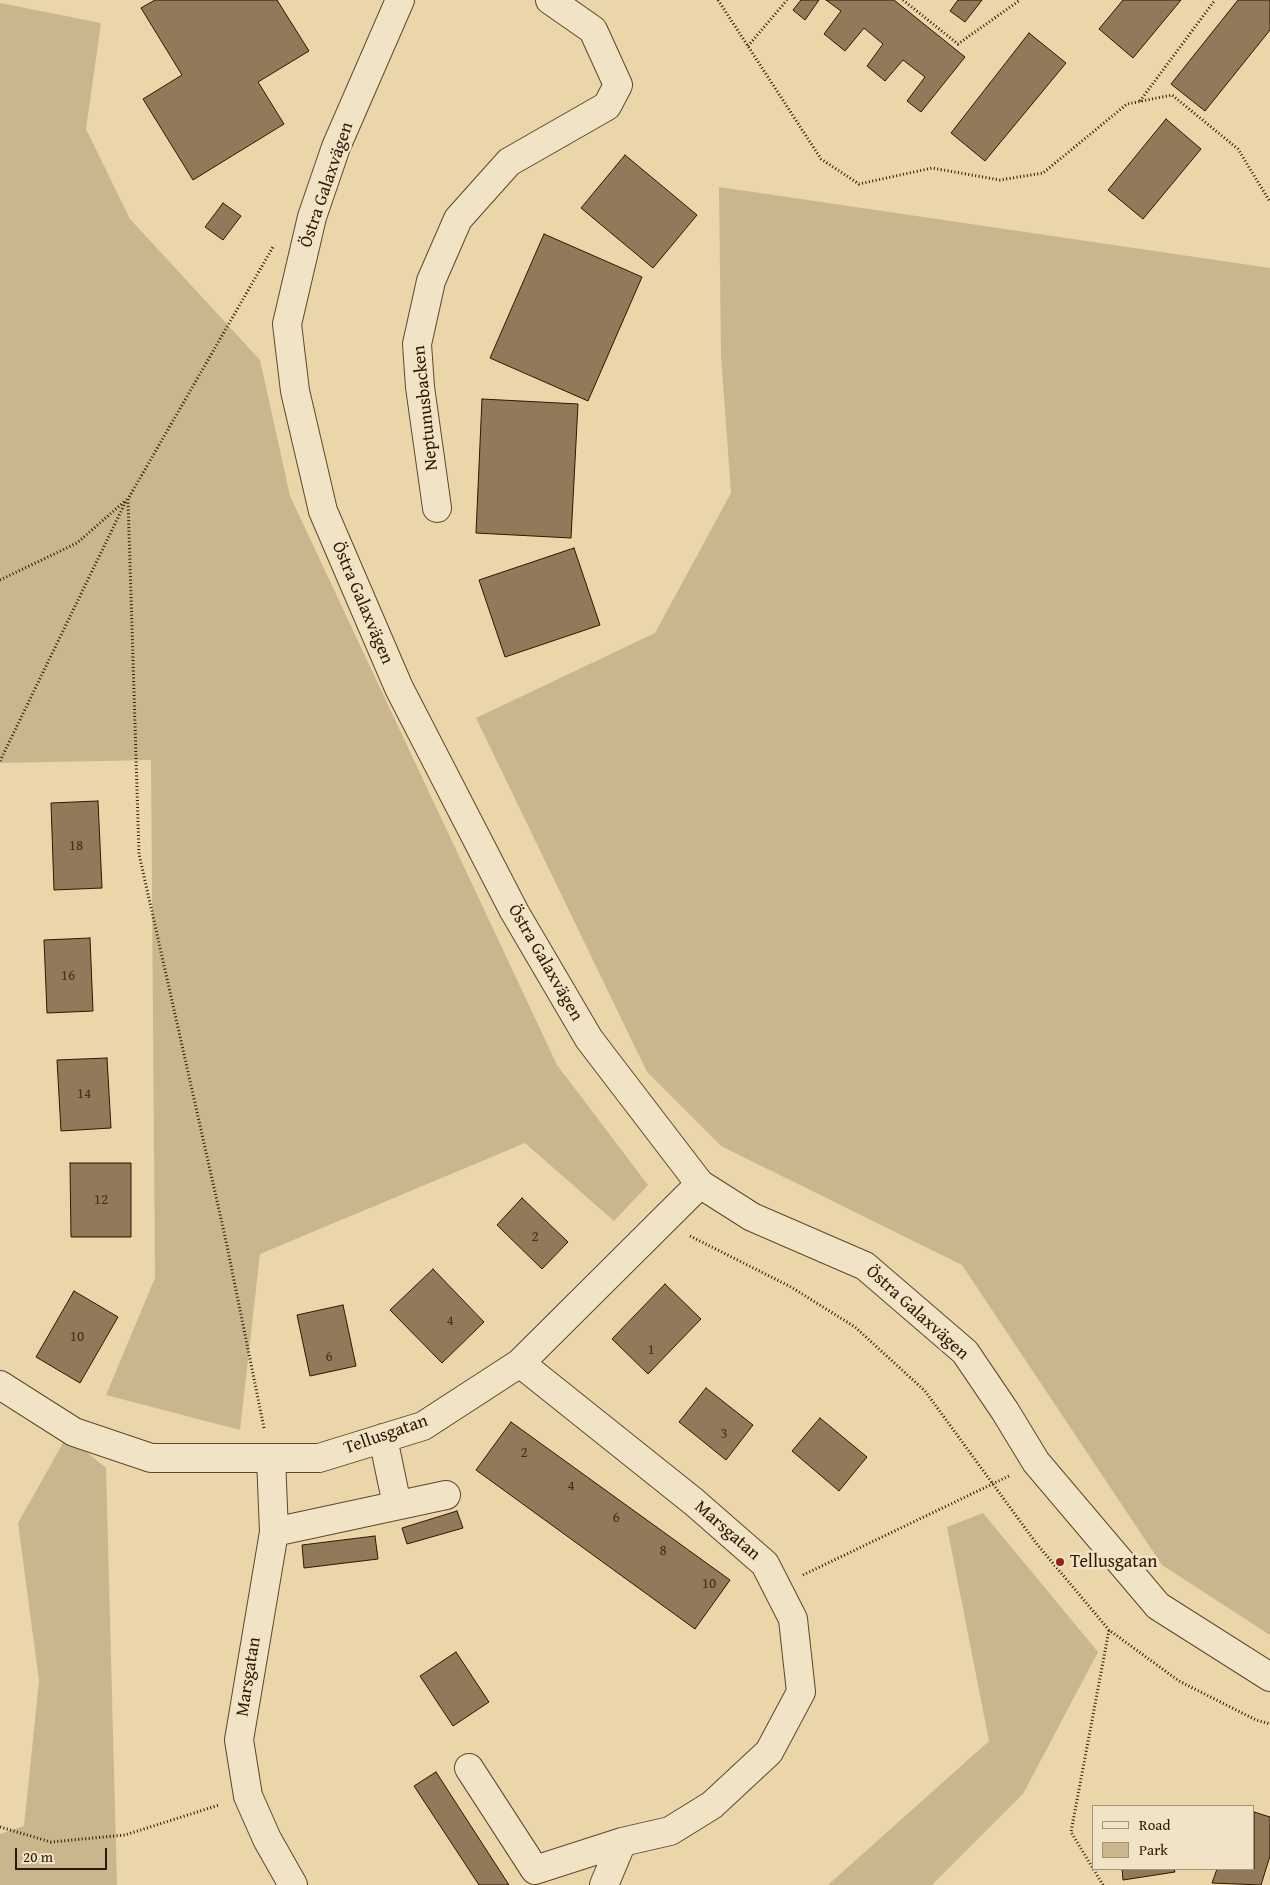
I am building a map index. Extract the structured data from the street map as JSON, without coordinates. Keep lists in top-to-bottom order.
{
  "streets": {
    "street": [
      "Östra Galaxvägen",
      "Neptunusbacken",
      "Tellusgatan",
      "Marsgatan"
    ]
  },
  "crossings": [
    ["Östra Galaxvägen", "Tellusgatan"],
    ["Tellusgatan", "Marsgatan"]
  ],
  "places": ["Tellusgatan"],
  "house_numbers": [
    "18",
    "16",
    "14",
    "12",
    "2",
    "4",
    "10",
    "1",
    "6",
    "3",
    "2",
    "4",
    "6",
    "8",
    "10"
  ],
  "legend": ["Road", "Park"],
  "scale_bar": "20 m"
}
